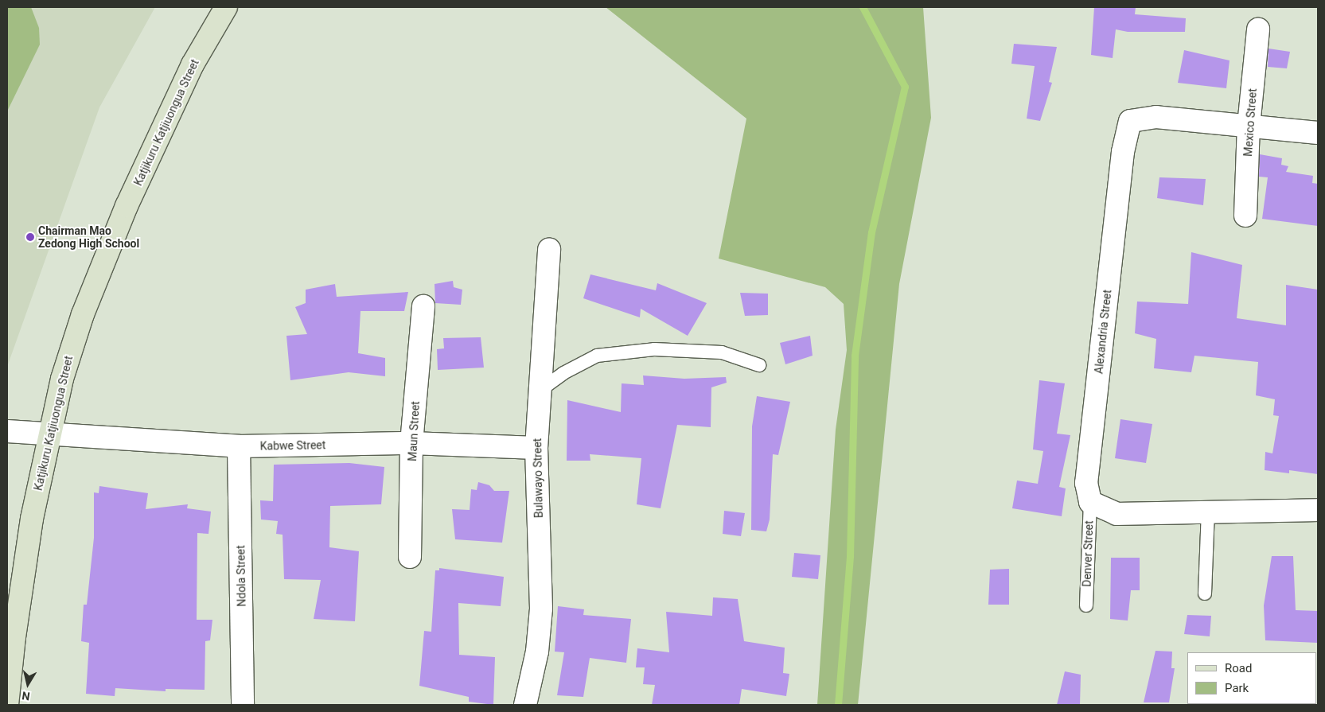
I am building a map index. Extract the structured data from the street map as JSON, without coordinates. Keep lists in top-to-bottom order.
{
  "streets": {
    "street": [
      "Katjikuru Katjiuongua Street",
      "Mexico Street",
      "Alexandria Street",
      "Maun Street",
      "Kabwe Street",
      "Bulawayo Street",
      "Ndola Street"
    ],
    "lane": ["Denver Street"]
  },
  "crossings": [
    ["Katjikuru Katjiuongua Street", "Kabwe Street"],
    ["Mexico Street", "Alexandria Street"],
    ["Alexandria Street", "Denver Street"],
    ["Maun Street", "Kabwe Street"],
    ["Kabwe Street", "Bulawayo Street"],
    ["Kabwe Street", "Ndola Street"]
  ],
  "places": ["Chairman Mao Zedong High School"],
  "legend": ["Road", "Park"],
  "north": "bottom"
}
